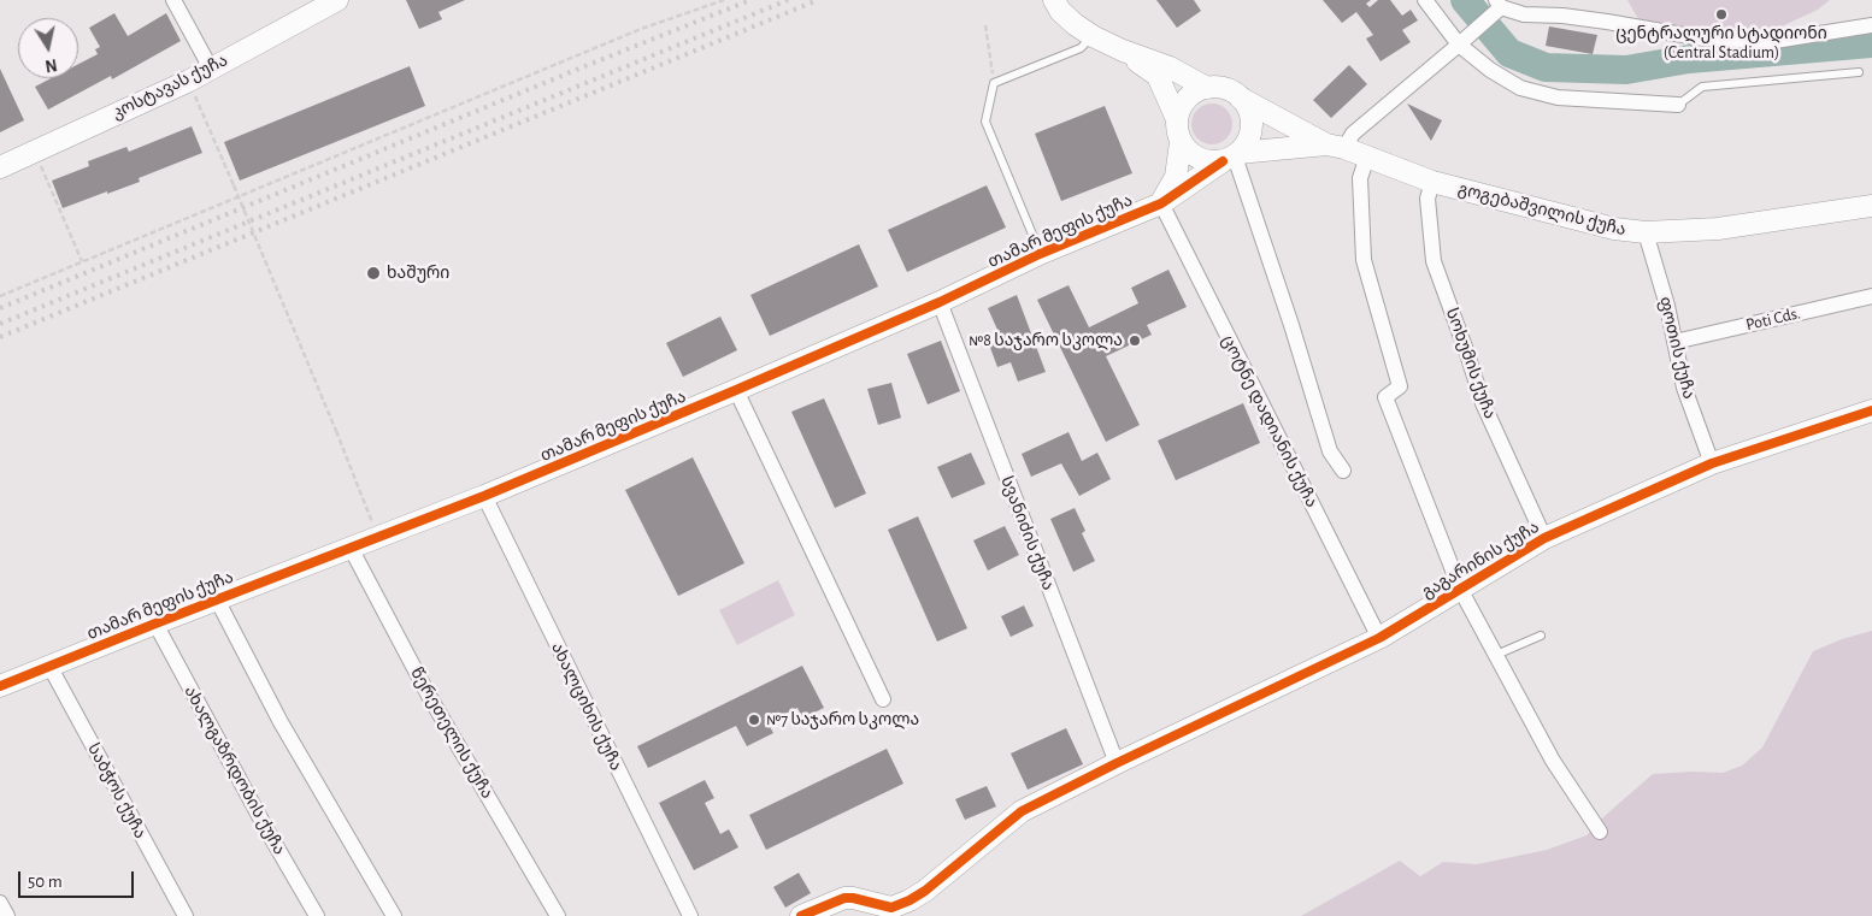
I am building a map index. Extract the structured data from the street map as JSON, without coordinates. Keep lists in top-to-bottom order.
{
  "streets": {
    "street": [
      "კოსტავას ქუჩა",
      "გოგებაშვილის ქუჩა",
      "თამარ მეფის ქუჩა",
      "Poti Cds.",
      "ფოთის ქუჩა",
      "სოხუმის ქუჩა",
      "ცოტნე დადიანის ქუჩა",
      "სვანიძის ქუჩა",
      "გაგარინის ქუჩა",
      "ახალციხის ქუჩა",
      "წერეთელის ქუჩა",
      "ახალგაზრდობის ქუჩა",
      "საბჭოს ქუჩა"
    ]
  },
  "crossings": [
    ["გოგებაშვილის ქუჩა", "თამარ მეფის ქუჩა"],
    ["გოგებაშვილის ქუჩა", "ფოთის ქუჩა"],
    ["გოგებაშვილის ქუჩა", "სოხუმის ქუჩა"],
    ["თამარ მეფის ქუჩა", "ცოტნე დადიანის ქუჩა"],
    ["თამარ მეფის ქუჩა", "სვანიძის ქუჩა"],
    ["თამარ მეფის ქუჩა", "ახალციხის ქუჩა"],
    ["თამარ მეფის ქუჩა", "წერეთელის ქუჩა"],
    ["თამარ მეფის ქუჩა", "ახალგაზრდობის ქუჩა"],
    ["თამარ მეფის ქუჩა", "საბჭოს ქუჩა"],
    ["Poti Cds.", "ფოთის ქუჩა"],
    ["ფოთის ქუჩა", "გაგარინის ქუჩა"],
    ["სოხუმის ქუჩა", "გაგარინის ქუჩა"],
    ["ცოტნე დადიანის ქუჩა", "გაგარინის ქუჩა"],
    ["სვანიძის ქუჩა", "გაგარინის ქუჩა"]
  ],
  "places": [
    "ცენტრალური სტადიონი (Central Stadium)",
    "ხაშური",
    "№8 საჯარო სკოლა",
    "№7 საჯარო სკოლა"
  ],
  "scale_bar": "50 m",
  "north": "bottom"
}
